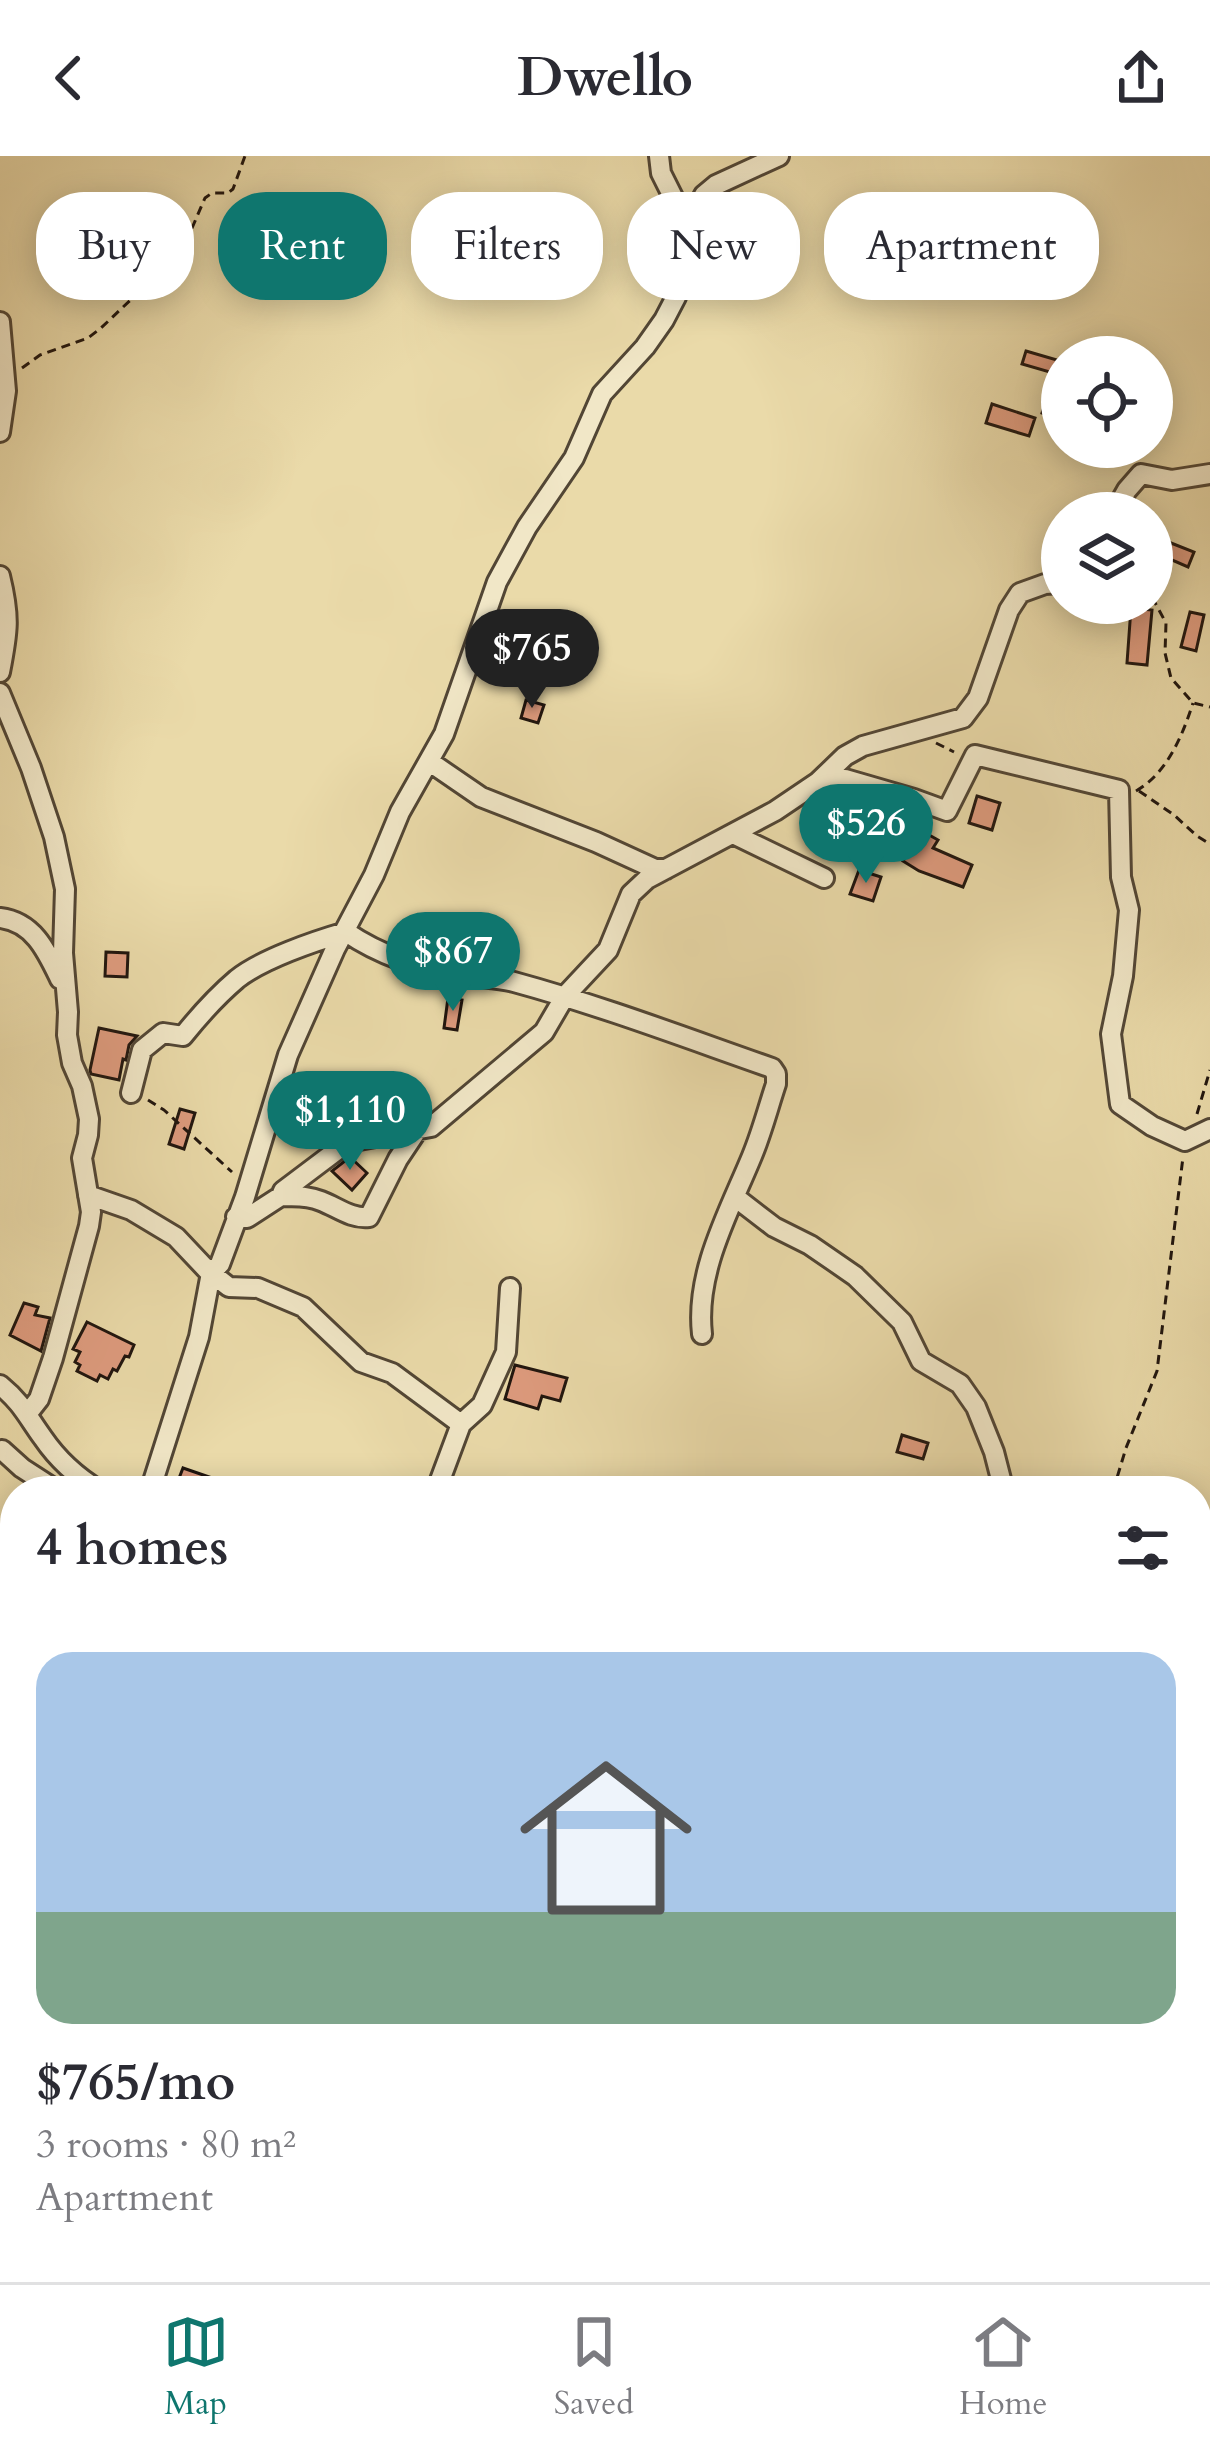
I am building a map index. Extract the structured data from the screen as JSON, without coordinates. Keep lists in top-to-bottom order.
{
  "page": {
    "header": "Dwello",
    "chip": [
      "Buy",
      "Rent",
      "Filters",
      "New",
      "Apartment"
    ],
    "price": [
      "$765",
      "$526",
      "$867",
      "$1,110"
    ],
    "heading": "4 homes",
    "list": [
      {
        "name": "$765/mo",
        "note": "3 rooms · 80 m² · Apartment"
      }
    ],
    "tabs": ["Map", "Saved", "Home"]
  }
}
